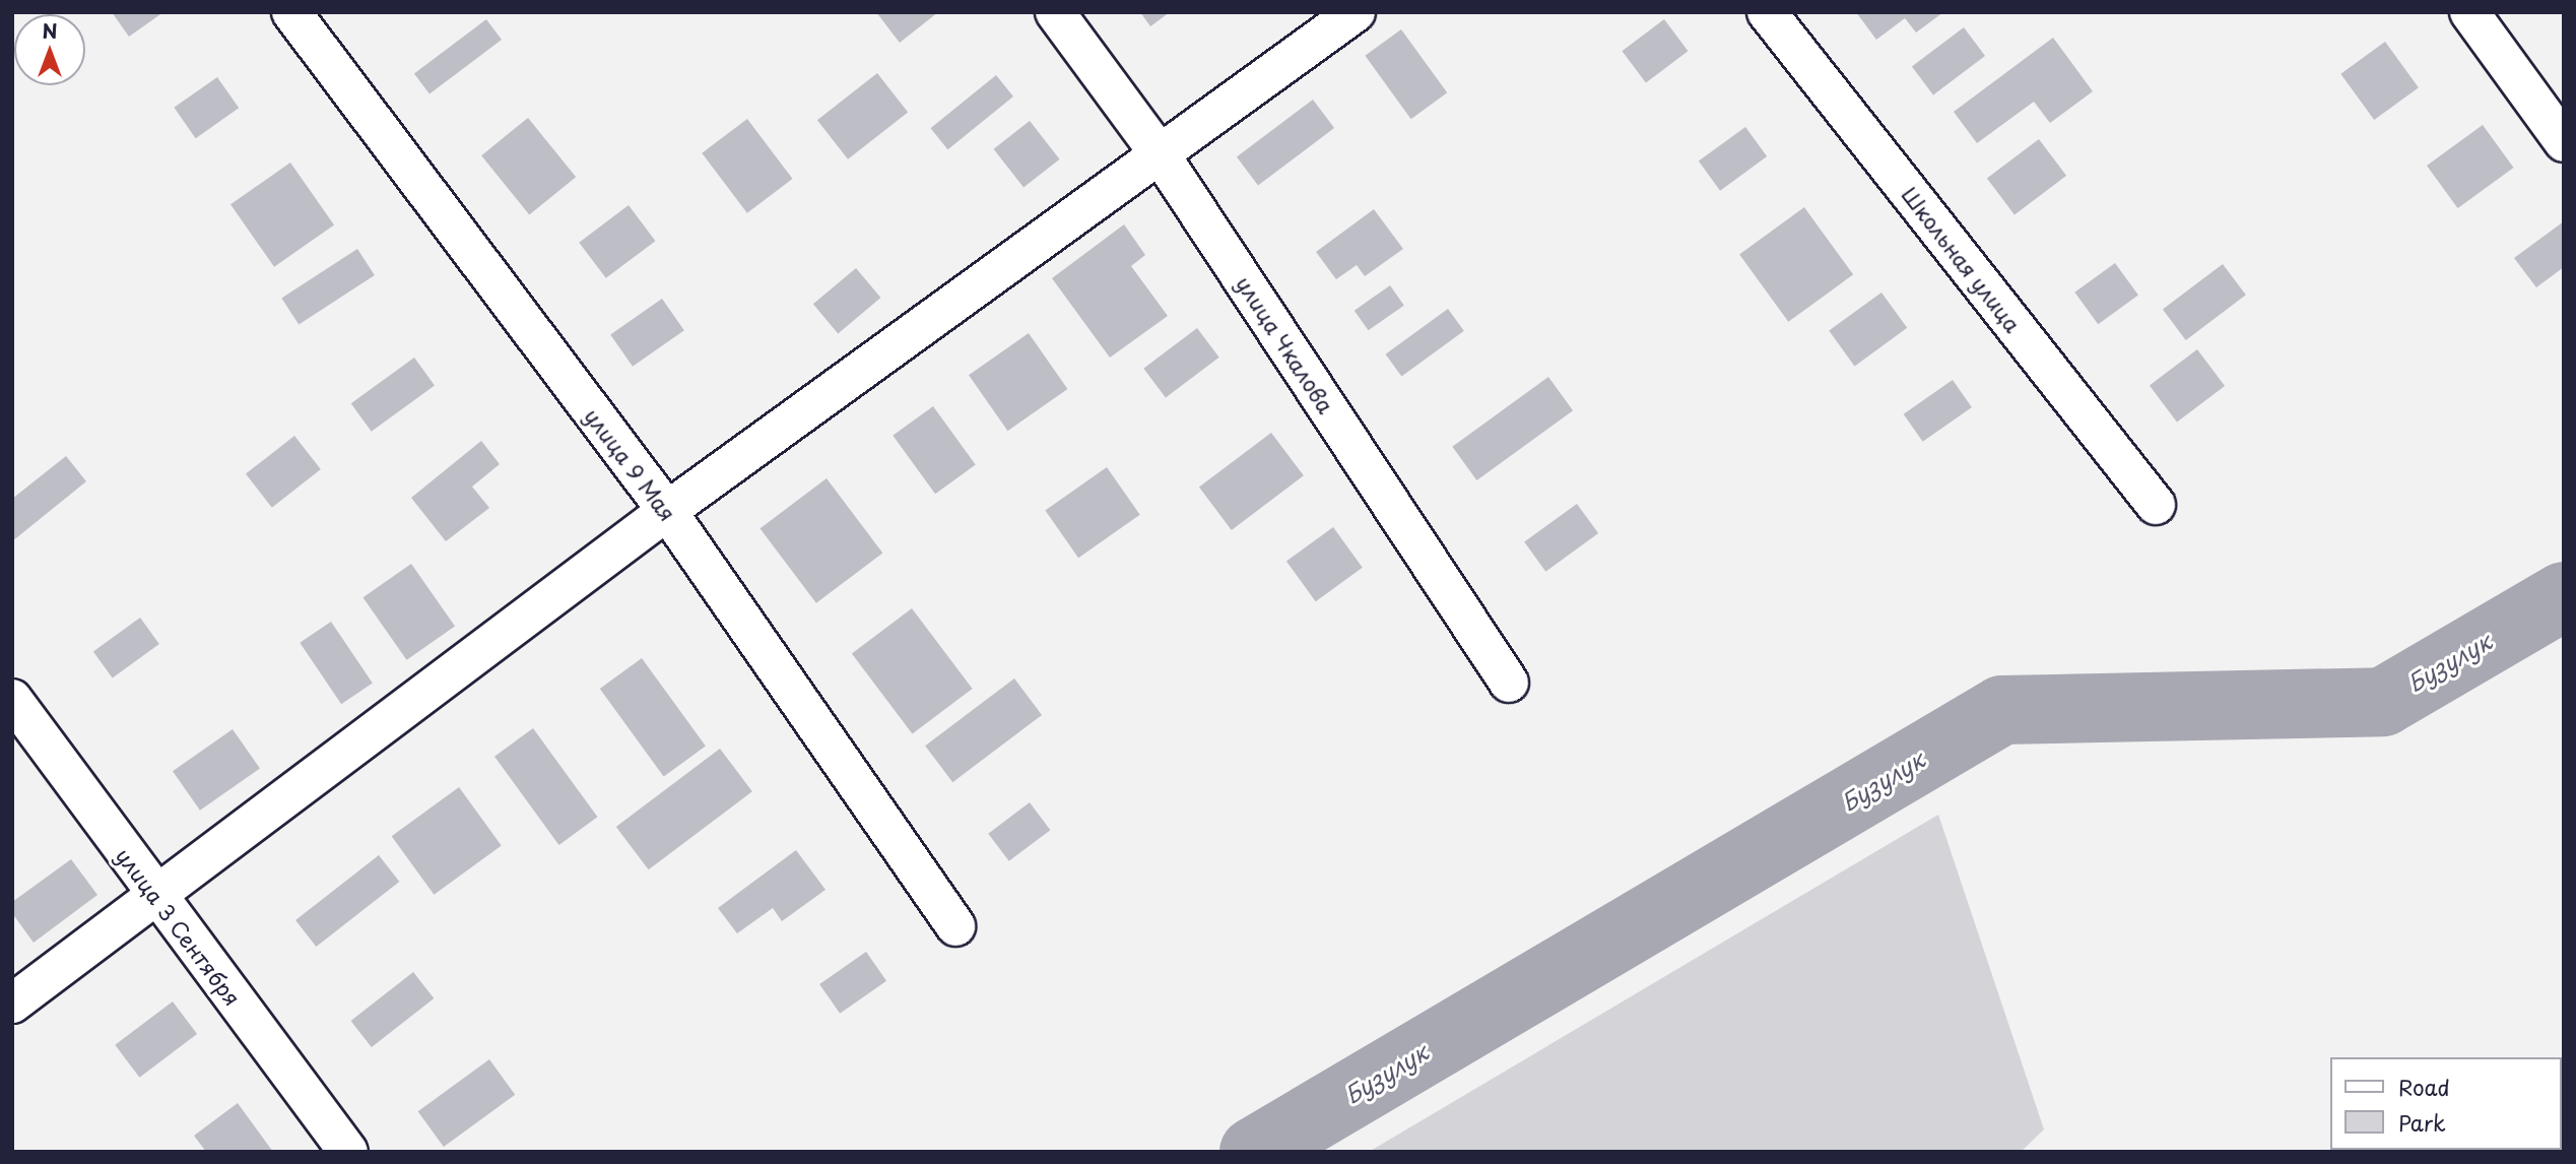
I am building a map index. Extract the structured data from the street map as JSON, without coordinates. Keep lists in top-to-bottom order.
{
  "streets": {
    "street": [
      "Школьная улица",
      "улица Чкалова",
      "улица 9 Мая",
      "улица 3 Сентября"
    ]
  },
  "water": ["Бузулук"],
  "legend": ["Road", "Park"],
  "north": "top"
}
